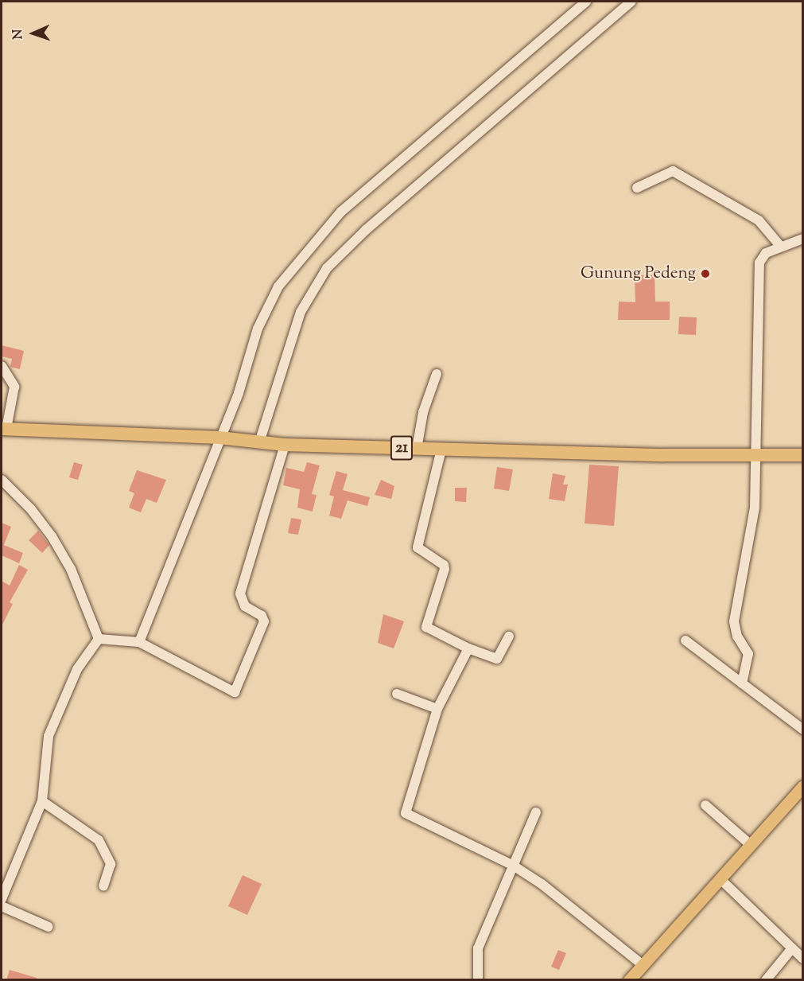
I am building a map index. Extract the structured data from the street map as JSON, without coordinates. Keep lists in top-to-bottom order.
{
  "streets": {
    "highway": ["21"]
  },
  "places": ["Gunung Pedeng"],
  "north": "left"
}
